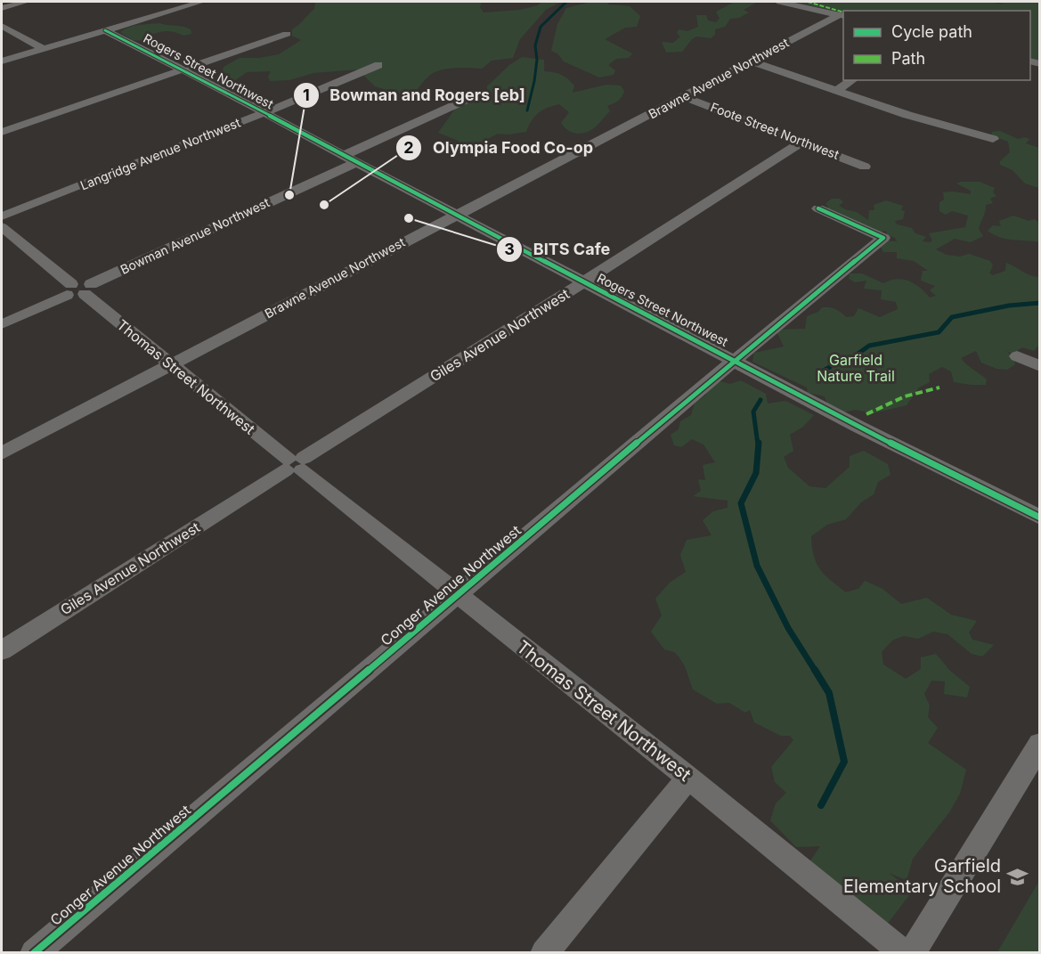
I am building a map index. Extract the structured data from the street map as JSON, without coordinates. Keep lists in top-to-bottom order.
{
  "streets": {
    "street": [
      "Rogers Street Northwest",
      "Brawne Avenue Northwest",
      "Foote Street Northwest",
      "Langridge Avenue Northwest",
      "Bowman Avenue Northwest",
      "Giles Avenue Northwest",
      "Thomas Street Northwest",
      "Conger Avenue Northwest"
    ]
  },
  "crossings": [
    ["Rogers Street Northwest", "Brawne Avenue Northwest"],
    ["Rogers Street Northwest", "Langridge Avenue Northwest"],
    ["Rogers Street Northwest", "Bowman Avenue Northwest"],
    ["Rogers Street Northwest", "Giles Avenue Northwest"],
    ["Rogers Street Northwest", "Conger Avenue Northwest"],
    ["Brawne Avenue Northwest", "Foote Street Northwest"],
    ["Brawne Avenue Northwest", "Thomas Street Northwest"],
    ["Foote Street Northwest", "Giles Avenue Northwest"],
    ["Bowman Avenue Northwest", "Thomas Street Northwest"],
    ["Giles Avenue Northwest", "Thomas Street Northwest"],
    ["Thomas Street Northwest", "Conger Avenue Northwest"]
  ],
  "parks": ["Garfield Nature Trail"],
  "places": {
    "other": ["Bowman and Rogers [eb]", "Olympia Food Co-op", "BITS Cafe"],
    "school or university": ["Garfield Elementary School"]
  },
  "legend": ["Cycle path", "Path"]
}
